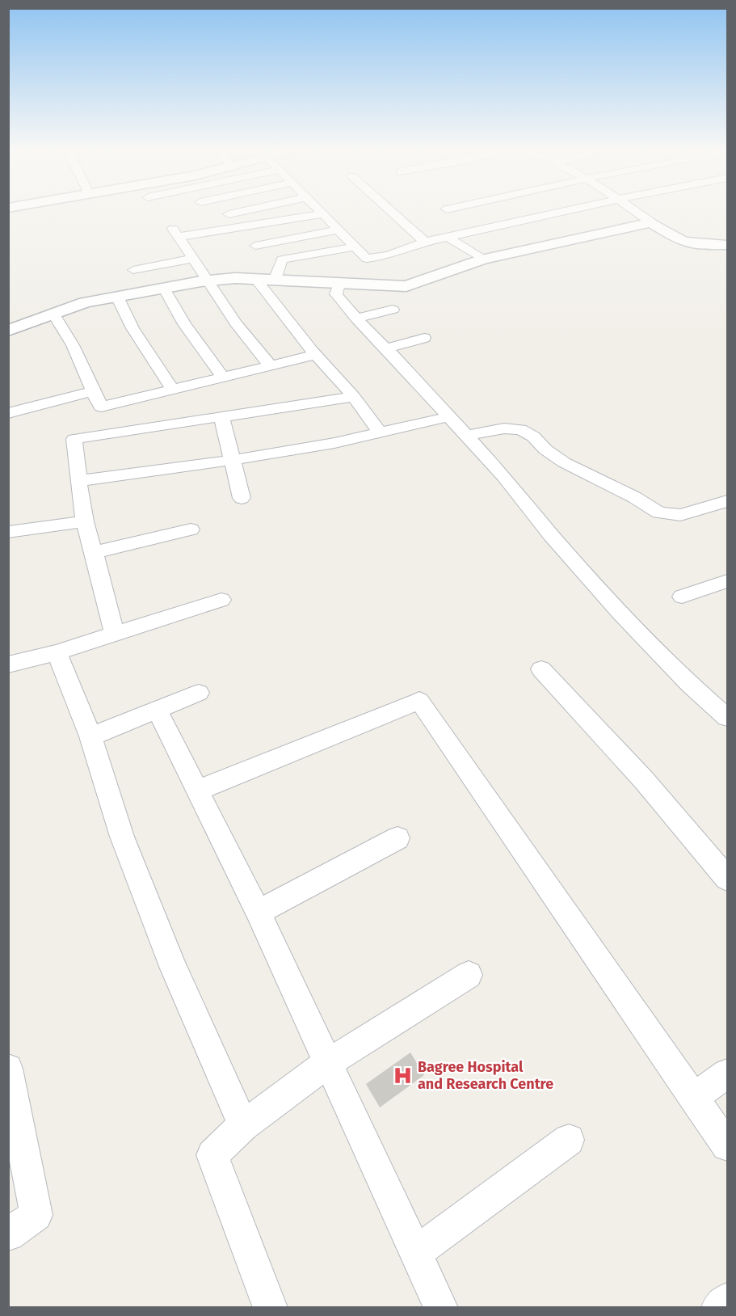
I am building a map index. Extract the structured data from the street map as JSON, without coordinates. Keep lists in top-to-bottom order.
{
  "places": {
    "hospital": ["Bagree Hospital and Research Centre"]
  }
}
